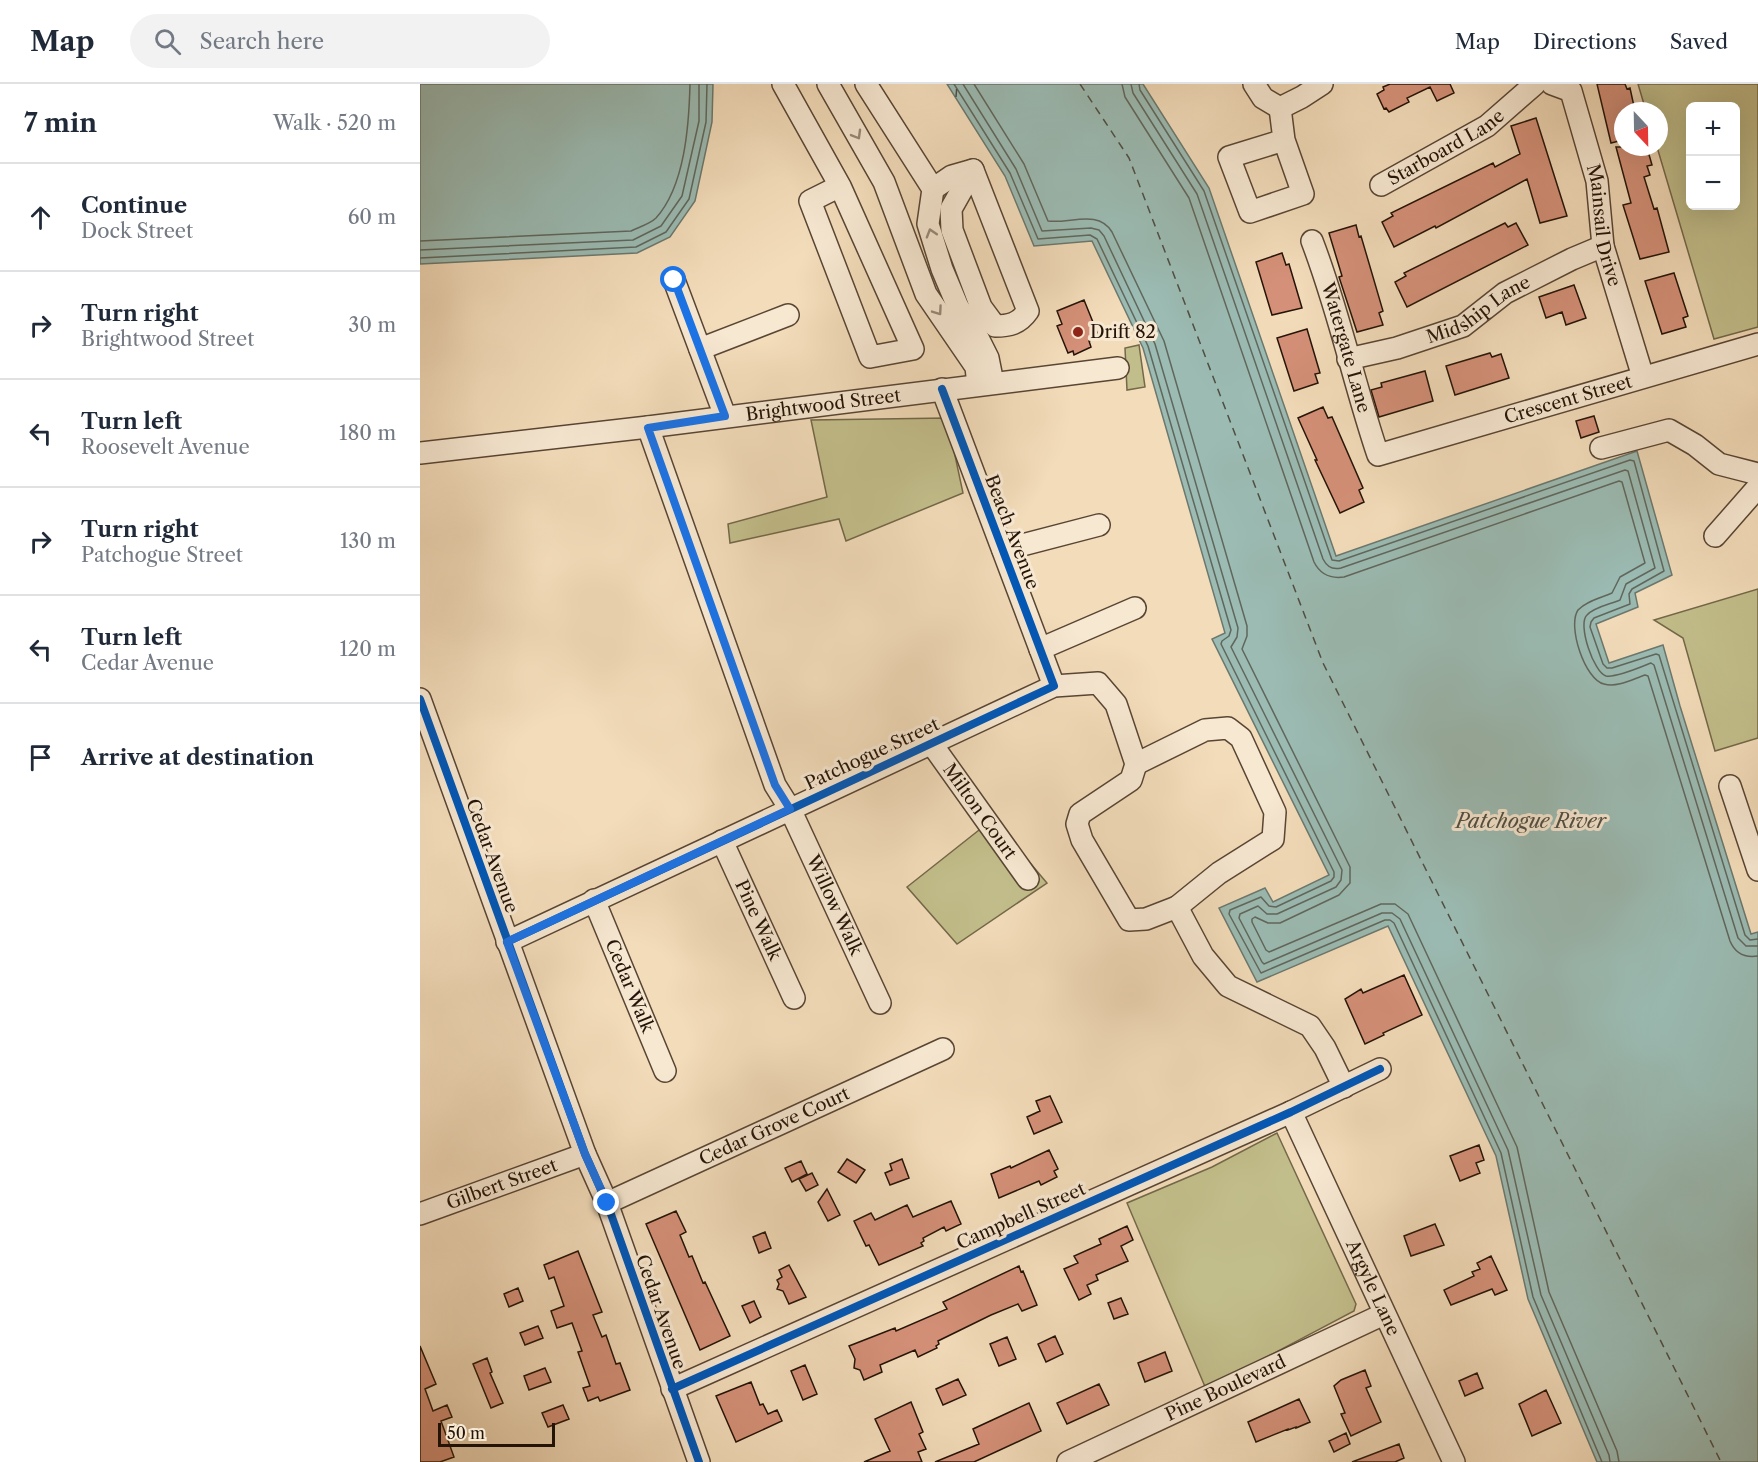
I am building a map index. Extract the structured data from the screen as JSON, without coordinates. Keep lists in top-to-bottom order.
{
  "streets": {
    "street": [
      "Starboard Lane",
      "Mainsail Drive",
      "Midship Lane",
      "Watergate Lane",
      "Crescent Street",
      "Brightwood Street",
      "Beach Avenue",
      "Patchogue Street",
      "Milton Court",
      "Cedar Avenue",
      "Willow Walk",
      "Pine Walk",
      "Cedar Walk",
      "Cedar Grove Court",
      "Gilbert Street",
      "Campbell Street",
      "Argyle Lane",
      "Pine Boulevard"
    ]
  },
  "crossings": [
    ["Mainsail Drive", "Midship Lane"],
    ["Mainsail Drive", "Crescent Street"],
    ["Midship Lane", "Watergate Lane"],
    ["Watergate Lane", "Crescent Street"],
    ["Brightwood Street", "Beach Avenue"],
    ["Brightwood Street", "Willow Walk"],
    ["Beach Avenue", "Patchogue Street"],
    ["Patchogue Street", "Milton Court"],
    ["Patchogue Street", "Cedar Avenue"],
    ["Patchogue Street", "Willow Walk"],
    ["Patchogue Street", "Pine Walk"],
    ["Patchogue Street", "Cedar Walk"],
    ["Cedar Avenue", "Cedar Grove Court"],
    ["Cedar Avenue", "Gilbert Street"],
    ["Cedar Avenue", "Campbell Street"],
    ["Campbell Street", "Argyle Lane"],
    ["Argyle Lane", "Pine Boulevard"]
  ],
  "water": ["Patchogue River"],
  "places": ["Drift 82"],
  "scale_bar": "50 m",
  "north": "bottom",
  "page": {
    "header": "Map",
    "search": "Search here",
    "nav": ["Map", "Directions", "Saved"],
    "heading": ["7 min", "Walk · 520 m"],
    "map_buttons": ["+", "−"],
    "list": [
      ["Continue", "Dock Street", "60 m"],
      ["Turn right", "Brightwood Street", "30 m"],
      ["Turn left", "Roosevelt Avenue", "180 m"],
      ["Turn right", "Patchogue Street", "130 m"],
      ["Turn left", "Cedar Avenue", "120 m"],
      "Arrive at destination"
    ],
    "scale": "50 m"
  }
}
